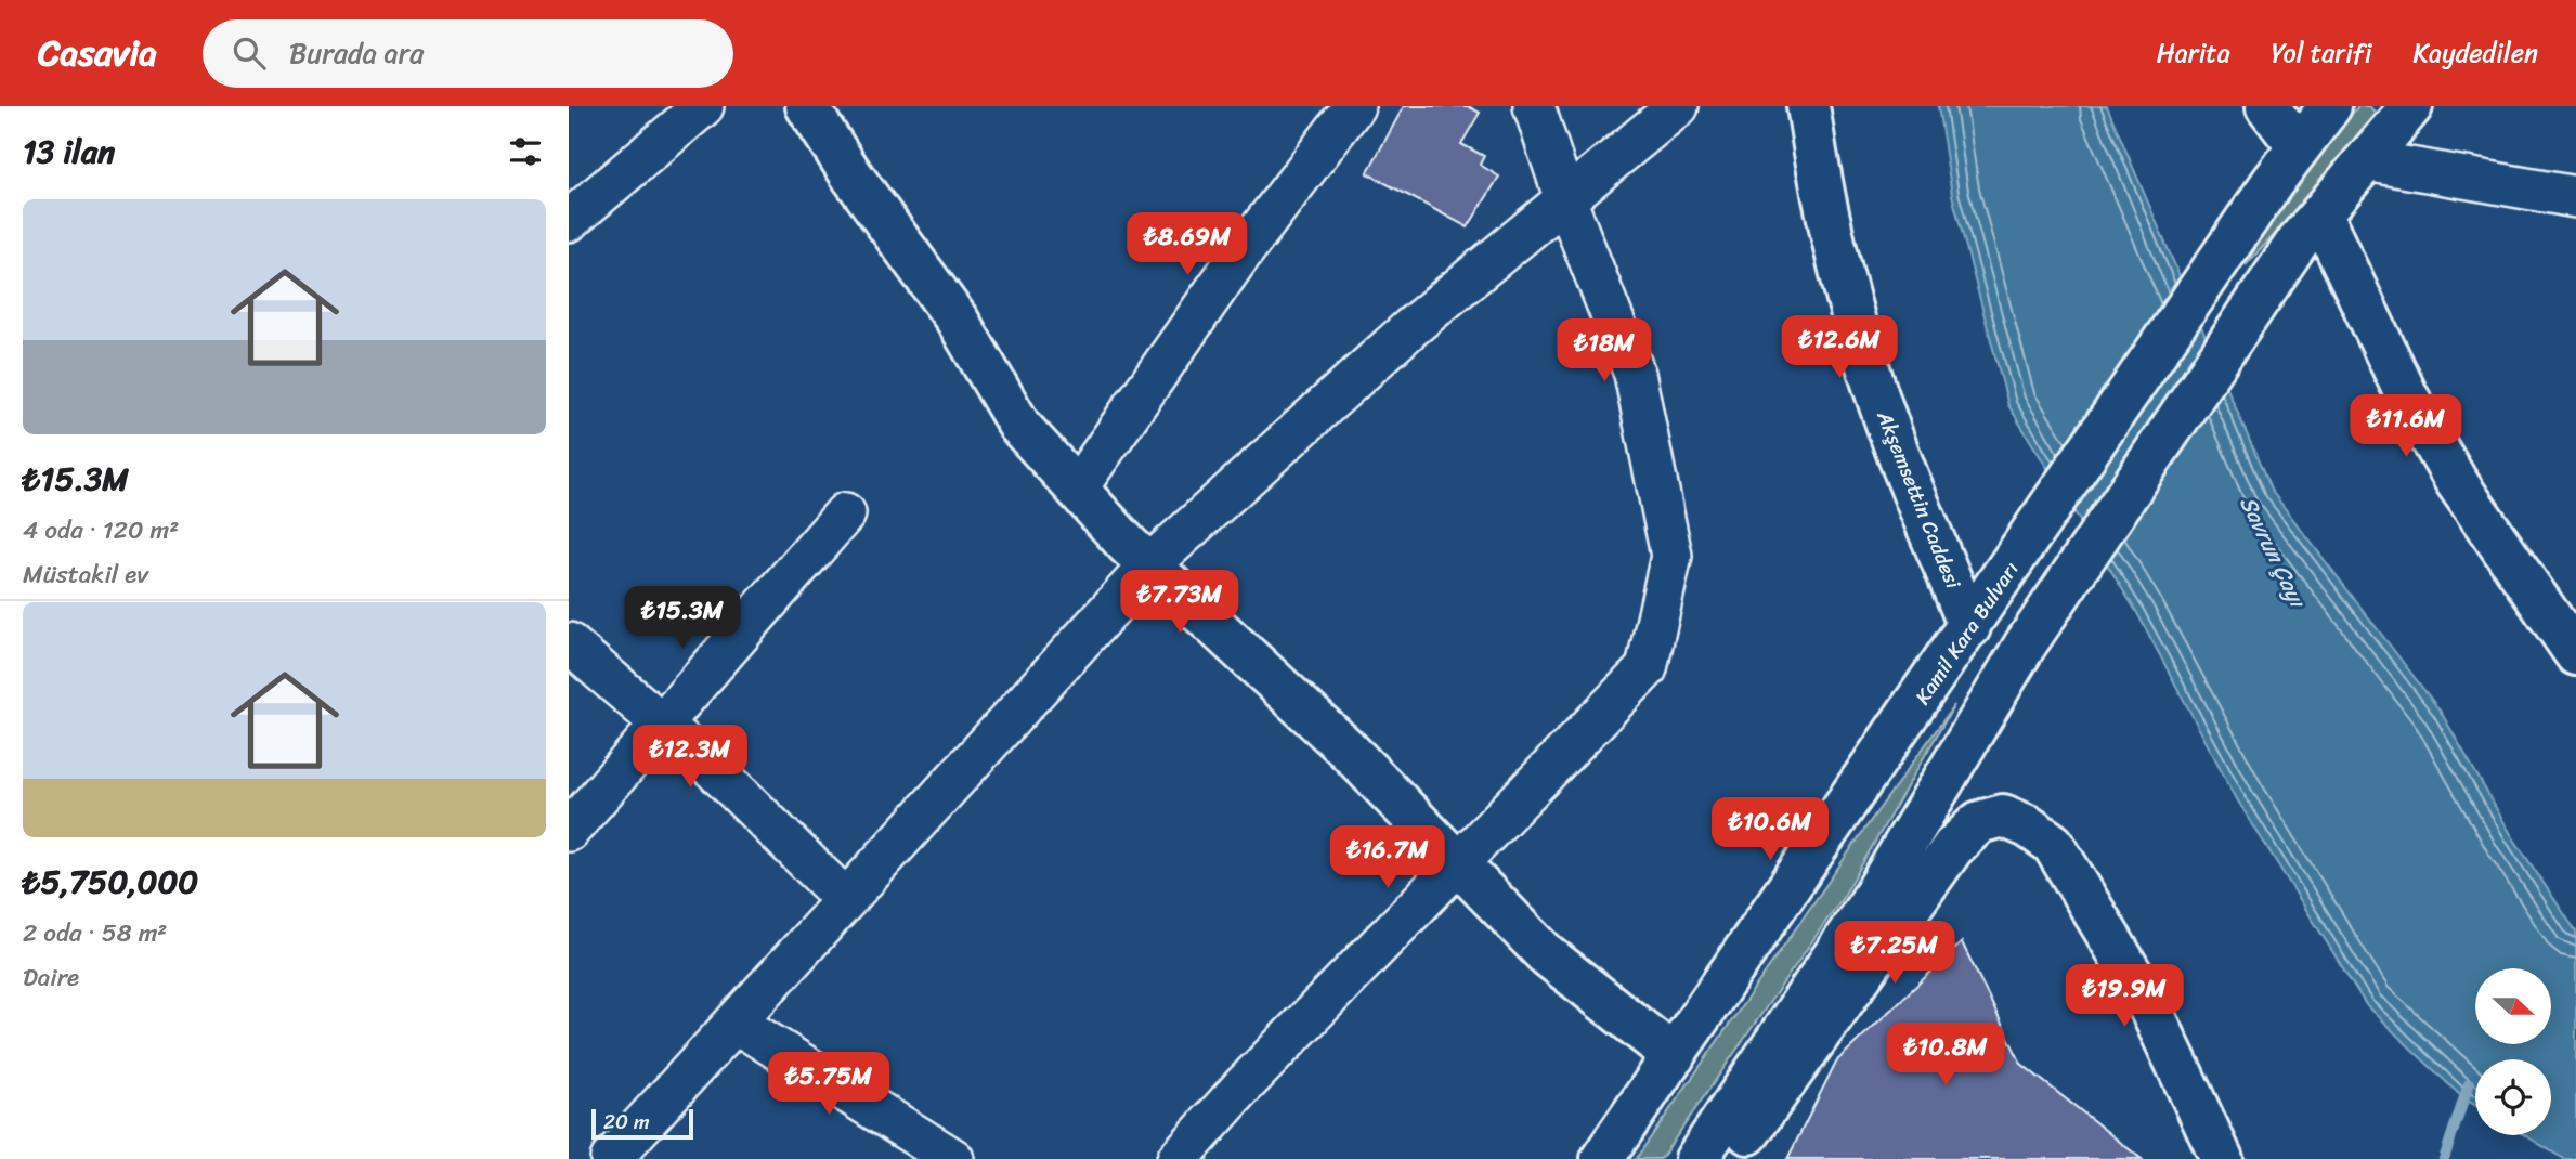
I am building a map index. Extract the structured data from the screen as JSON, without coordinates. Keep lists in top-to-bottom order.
{
  "streets": {
    "street": ["Akşemsettin Caddesi", "Kamil Kara Bulvarı"]
  },
  "crossings": [
    ["Akşemsettin Caddesi", "Kamil Kara Bulvarı"]
  ],
  "water": ["Savrun Çayı"],
  "scale_bar": "20 m",
  "north": "right",
  "page": {
    "header": "Casavia",
    "search": "Burada ara",
    "nav": ["Harita", "Yol tarifi", "Kaydedilen"],
    "heading": "13 ilan",
    "list": [
      {
        "name": "₺15.3M",
        "note": "4 oda · 120 m² · Müstakil ev"
      },
      {
        "name": "₺5,750,000",
        "note": "2 oda · 58 m² · Daire"
      }
    ],
    "price": [
      "₺8.69M",
      "₺12.6M",
      "₺18M",
      "₺11.6M",
      "₺7.73M",
      "₺15.3M",
      "₺12.3M",
      "₺10.6M",
      "₺16.7M",
      "₺7.25M",
      "₺19.9M",
      "₺10.8M",
      "₺5.75M"
    ],
    "scale": "20 m"
  }
}
